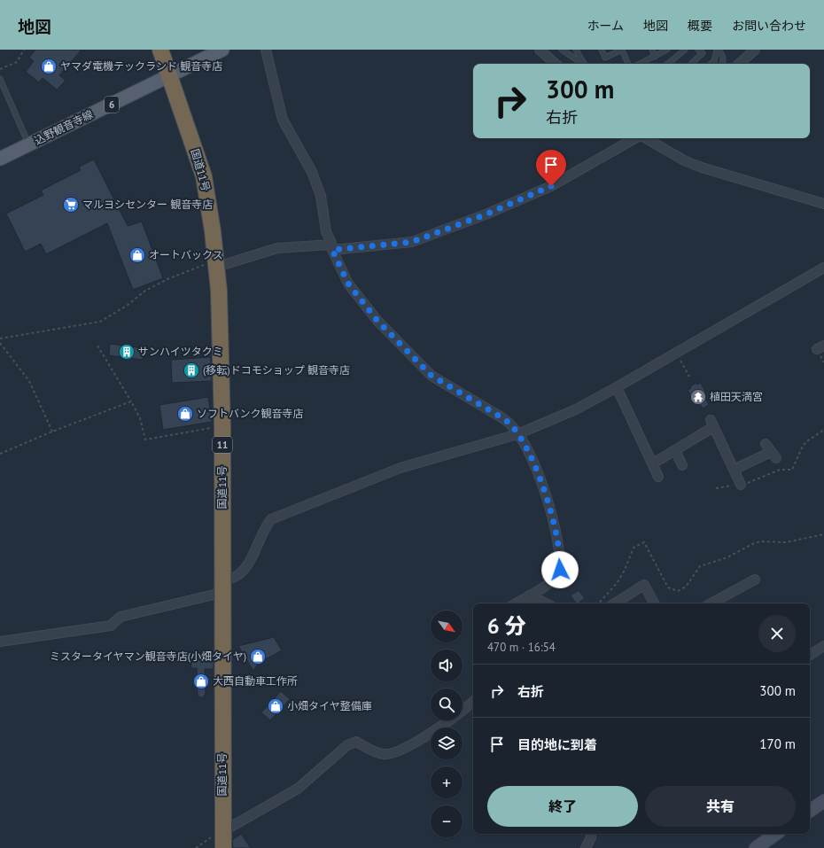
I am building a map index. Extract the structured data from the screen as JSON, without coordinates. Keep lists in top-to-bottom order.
{
  "streets": {
    "highway": ["国道11号", "11"],
    "main road": ["6", "込野観音寺線"]
  },
  "crossings": [
    ["込野観音寺線", "国道11号"]
  ],
  "places": {
    "shop": [
      "ヤマダ電機テックランド 観音寺店",
      "オートバックス",
      "ソフトバンク観音寺店",
      "ミスタータイヤマン観音寺店(小畑タイヤ)",
      "大西自動車工作所",
      "小畑タイヤ整備庫"
    ],
    "supermarket": ["マルヨシセンター 観音寺店"],
    "building": ["サンハイツタクミ", "(移転)ドコモショップ 観音寺店"],
    "temple": ["植田天満宮"]
  },
  "north": "bottom right",
  "page": {
    "header": "地図",
    "nav": [
      "ホーム",
      "地図",
      "概要",
      "お問い合わせ"
    ],
    "turn": ["300 m", "右折"],
    "heading": ["6 分", "470 m · 16:54"],
    "map_buttons": ["+", "−"],
    "list": [
      {
        "name": "右折",
        "value": "300 m"
      },
      {
        "name": "目的地に到着",
        "value": "170 m"
      }
    ],
    "buttons": ["終了", "共有"]
  }
}
